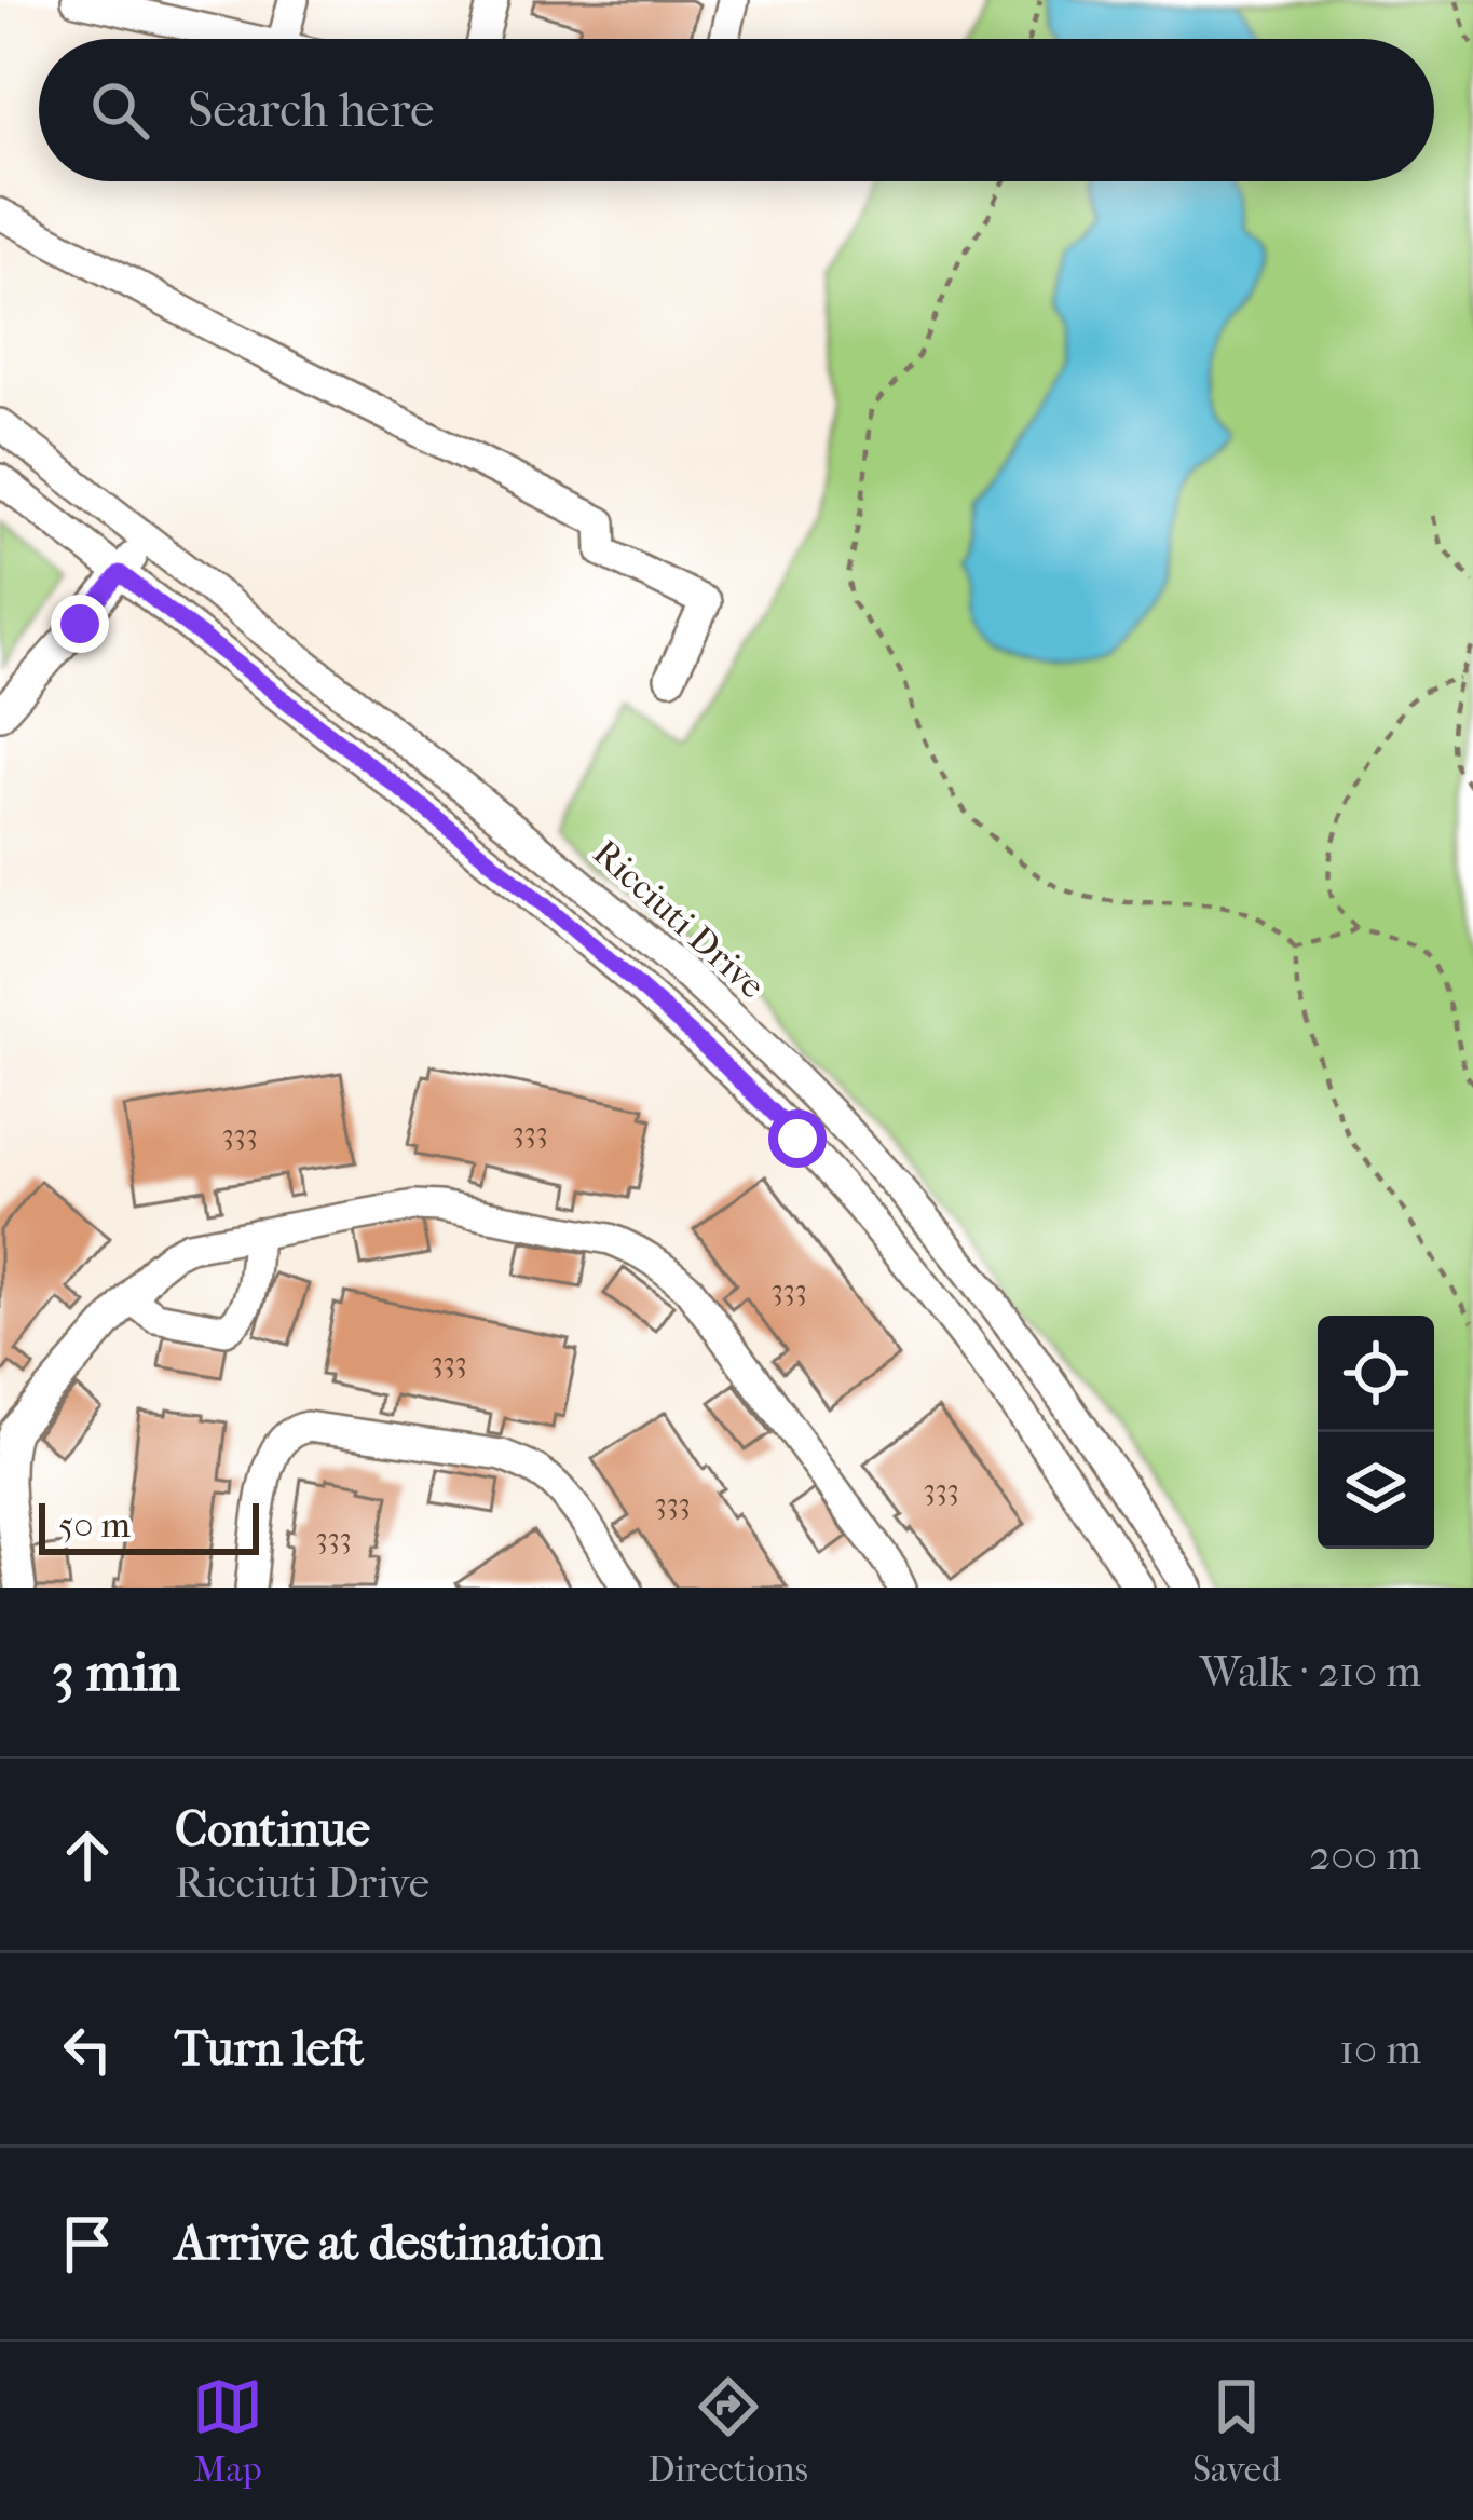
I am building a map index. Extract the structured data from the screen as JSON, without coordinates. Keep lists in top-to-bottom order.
{
  "streets": {
    "street": ["Ricciuti Drive"]
  },
  "house_numbers": [
    "333",
    "333",
    "333",
    "333",
    "333",
    "333",
    "333"
  ],
  "scale_bar": "50 m",
  "page": {
    "search": "Search here",
    "scale": "50 m",
    "heading": ["3 min", "Walk · 210 m"],
    "list": [
      ["Continue", "Ricciuti Drive", "200 m"],
      ["Turn left", "10 m"],
      "Arrive at destination"
    ],
    "nav": ["Map", "Directions", "Saved"]
  }
}
